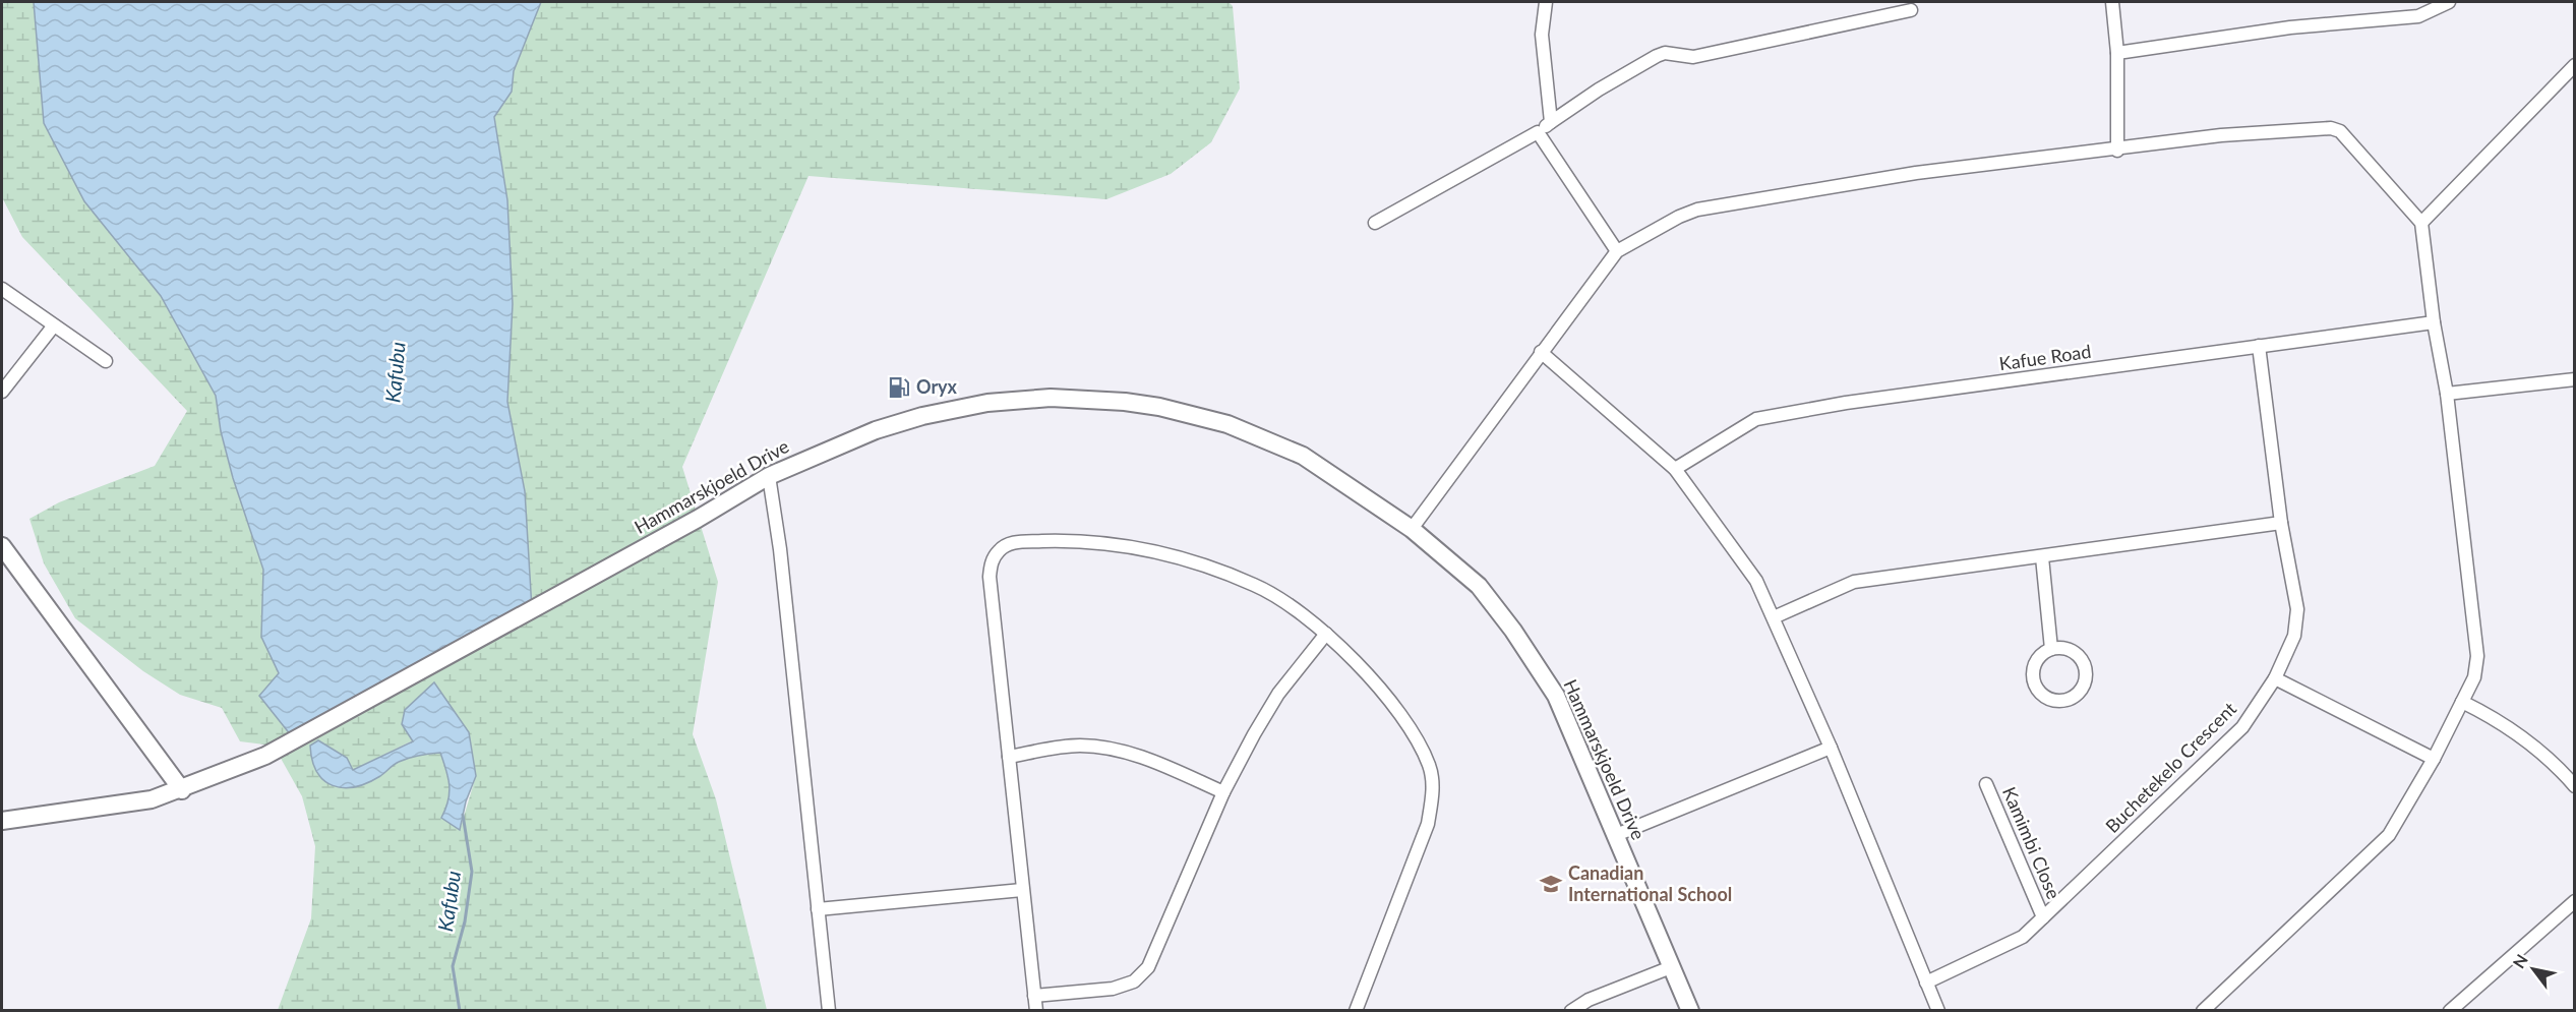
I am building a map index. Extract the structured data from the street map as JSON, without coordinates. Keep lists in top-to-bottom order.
{
  "streets": {
    "main road": ["Hammarskjoeld Drive"],
    "street": ["Kafue Road", "Buchetekelo Crescent", "Kamimbi Close"]
  },
  "crossings": [
    ["Kafue Road", "Buchetekelo Crescent"],
    ["Buchetekelo Crescent", "Kamimbi Close"]
  ],
  "water": ["Kafubu"],
  "places": {
    "fuel station": ["Oryx"],
    "school or university": ["Canadian International School"]
  },
  "north": "top left"
}
